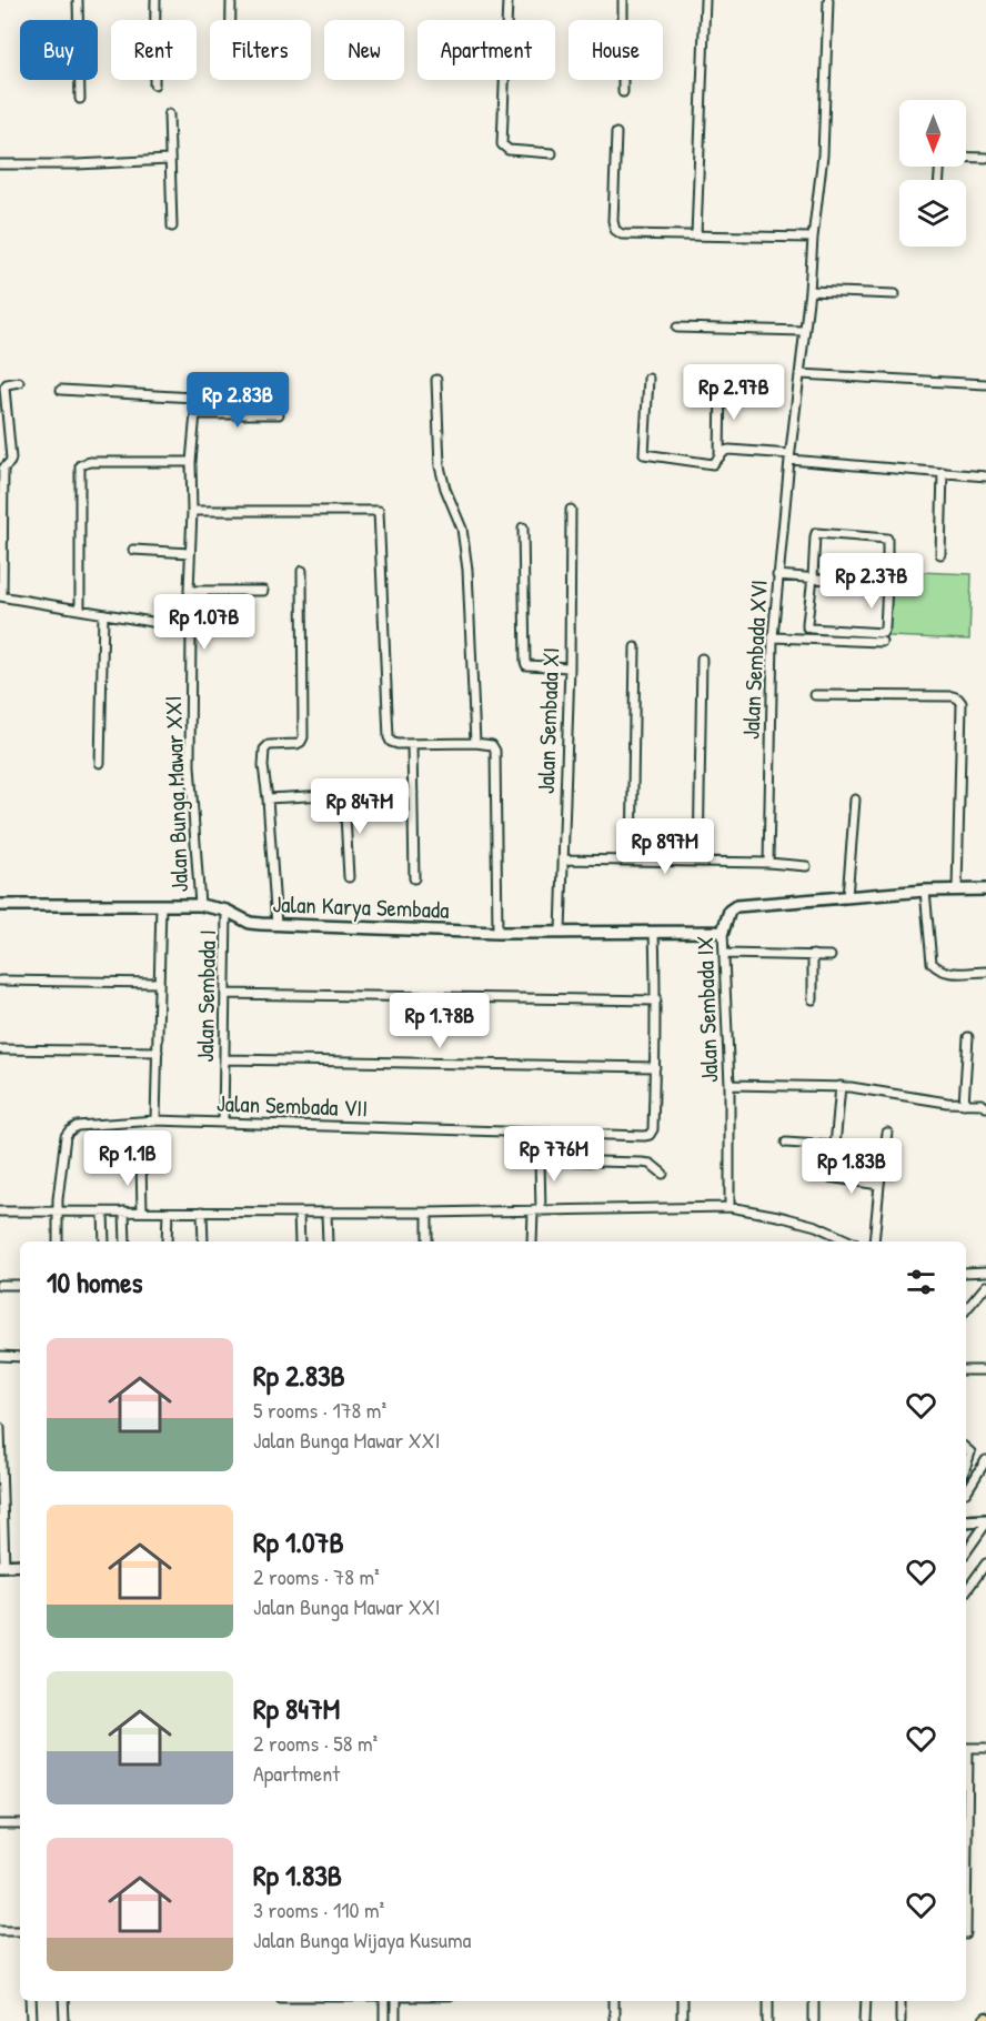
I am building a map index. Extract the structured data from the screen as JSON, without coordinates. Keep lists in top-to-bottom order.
{
  "streets": {
    "street": [
      "Jalan Sembada XVI",
      "Jalan Sembada XI",
      "Jalan Bunga Mawar XXI",
      "Jalan Karya Sembada",
      "Jalan Sembada I",
      "Jalan Sembada IX",
      "Jalan Sembada VII"
    ]
  },
  "crossings": [
    ["Jalan Sembada XI", "Jalan Karya Sembada"],
    ["Jalan Bunga Mawar XXI", "Jalan Karya Sembada"],
    ["Jalan Karya Sembada", "Jalan Sembada I"],
    ["Jalan Karya Sembada", "Jalan Sembada IX"],
    ["Jalan Sembada I", "Jalan Sembada VII"]
  ],
  "north": "bottom",
  "page": {
    "chip": [
      "Buy",
      "Rent",
      "Filters",
      "New",
      "Apartment",
      "House"
    ],
    "price": [
      "Rp 2.97B",
      "Rp 2.83B",
      "Rp 2.37B",
      "Rp 1.07B",
      "Rp 847M",
      "Rp 897M",
      "Rp 1.78B",
      "Rp 776M",
      "Rp 1.1B",
      "Rp 1.83B"
    ],
    "heading": "10 homes",
    "list": [
      {
        "name": "Rp 2.83B",
        "note": "5 rooms · 178 m² · Jalan Bunga Mawar XXI"
      },
      {
        "name": "Rp 1.07B",
        "note": "2 rooms · 78 m² · Jalan Bunga Mawar XXI"
      },
      {
        "name": "Rp 847M",
        "note": "2 rooms · 58 m² · Apartment"
      },
      {
        "name": "Rp 1.83B",
        "note": "3 rooms · 110 m² · Jalan Bunga Wijaya Kusuma"
      }
    ]
  }
}
